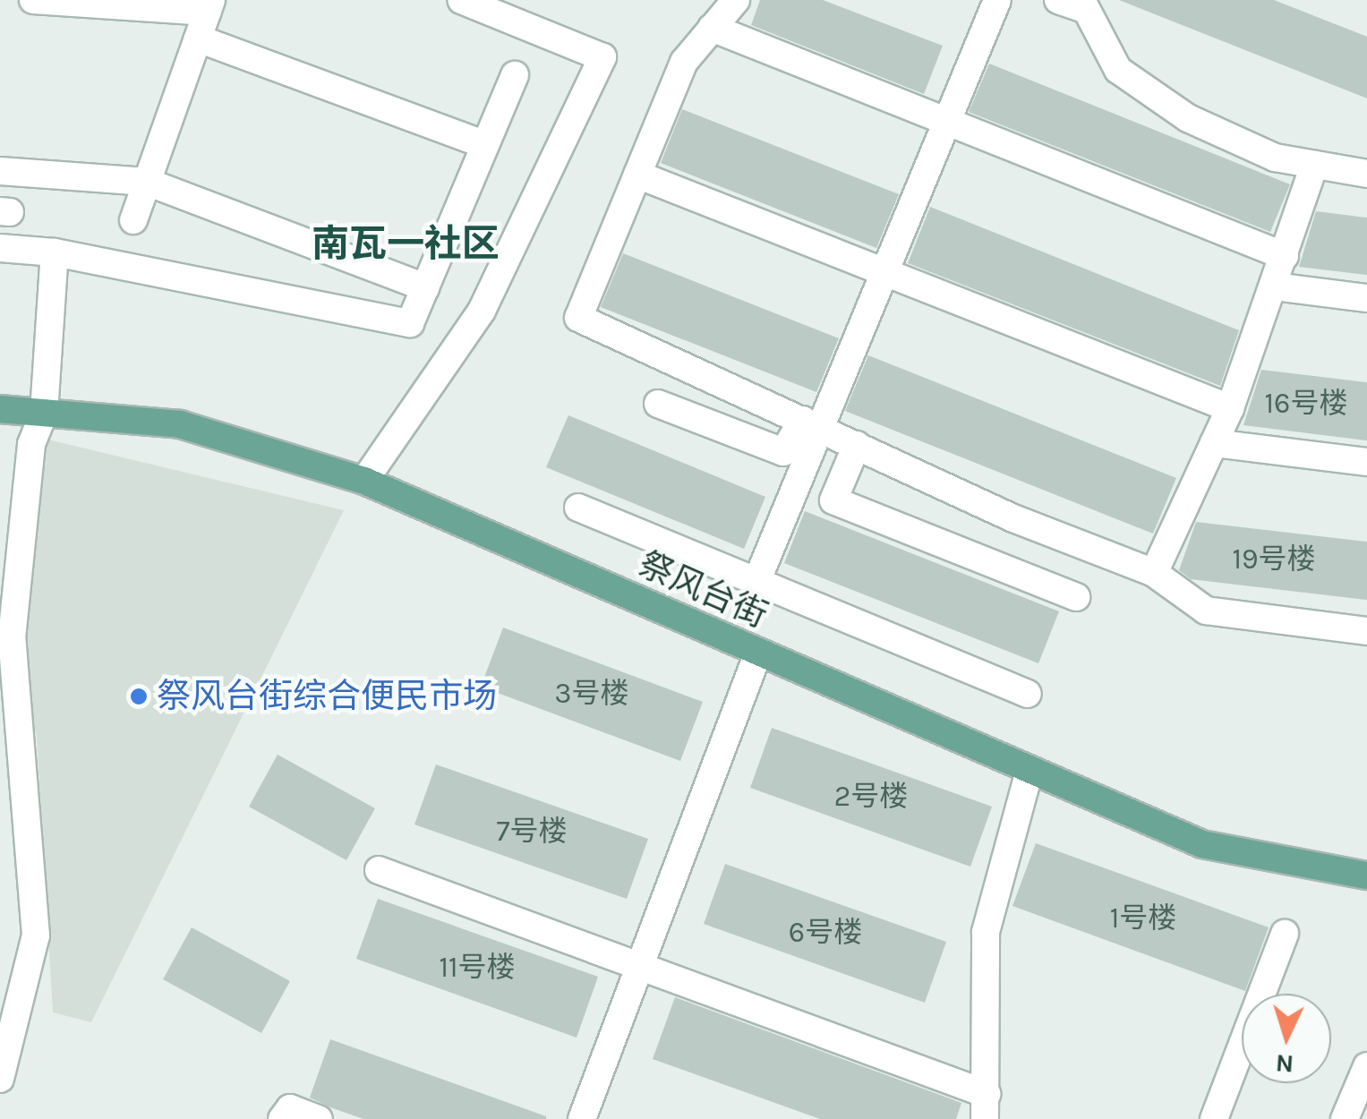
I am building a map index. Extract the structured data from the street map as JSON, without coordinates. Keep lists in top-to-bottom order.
{
  "streets": {
    "main road": ["祭风台街"]
  },
  "districts": ["南瓦一社区"],
  "places": ["祭风台街综合便民市场"],
  "house_numbers": [
    "16号楼",
    "19号楼",
    "3号楼",
    "2号楼",
    "7号楼",
    "1号楼",
    "6号楼",
    "11号楼"
  ],
  "north": "bottom"
}
